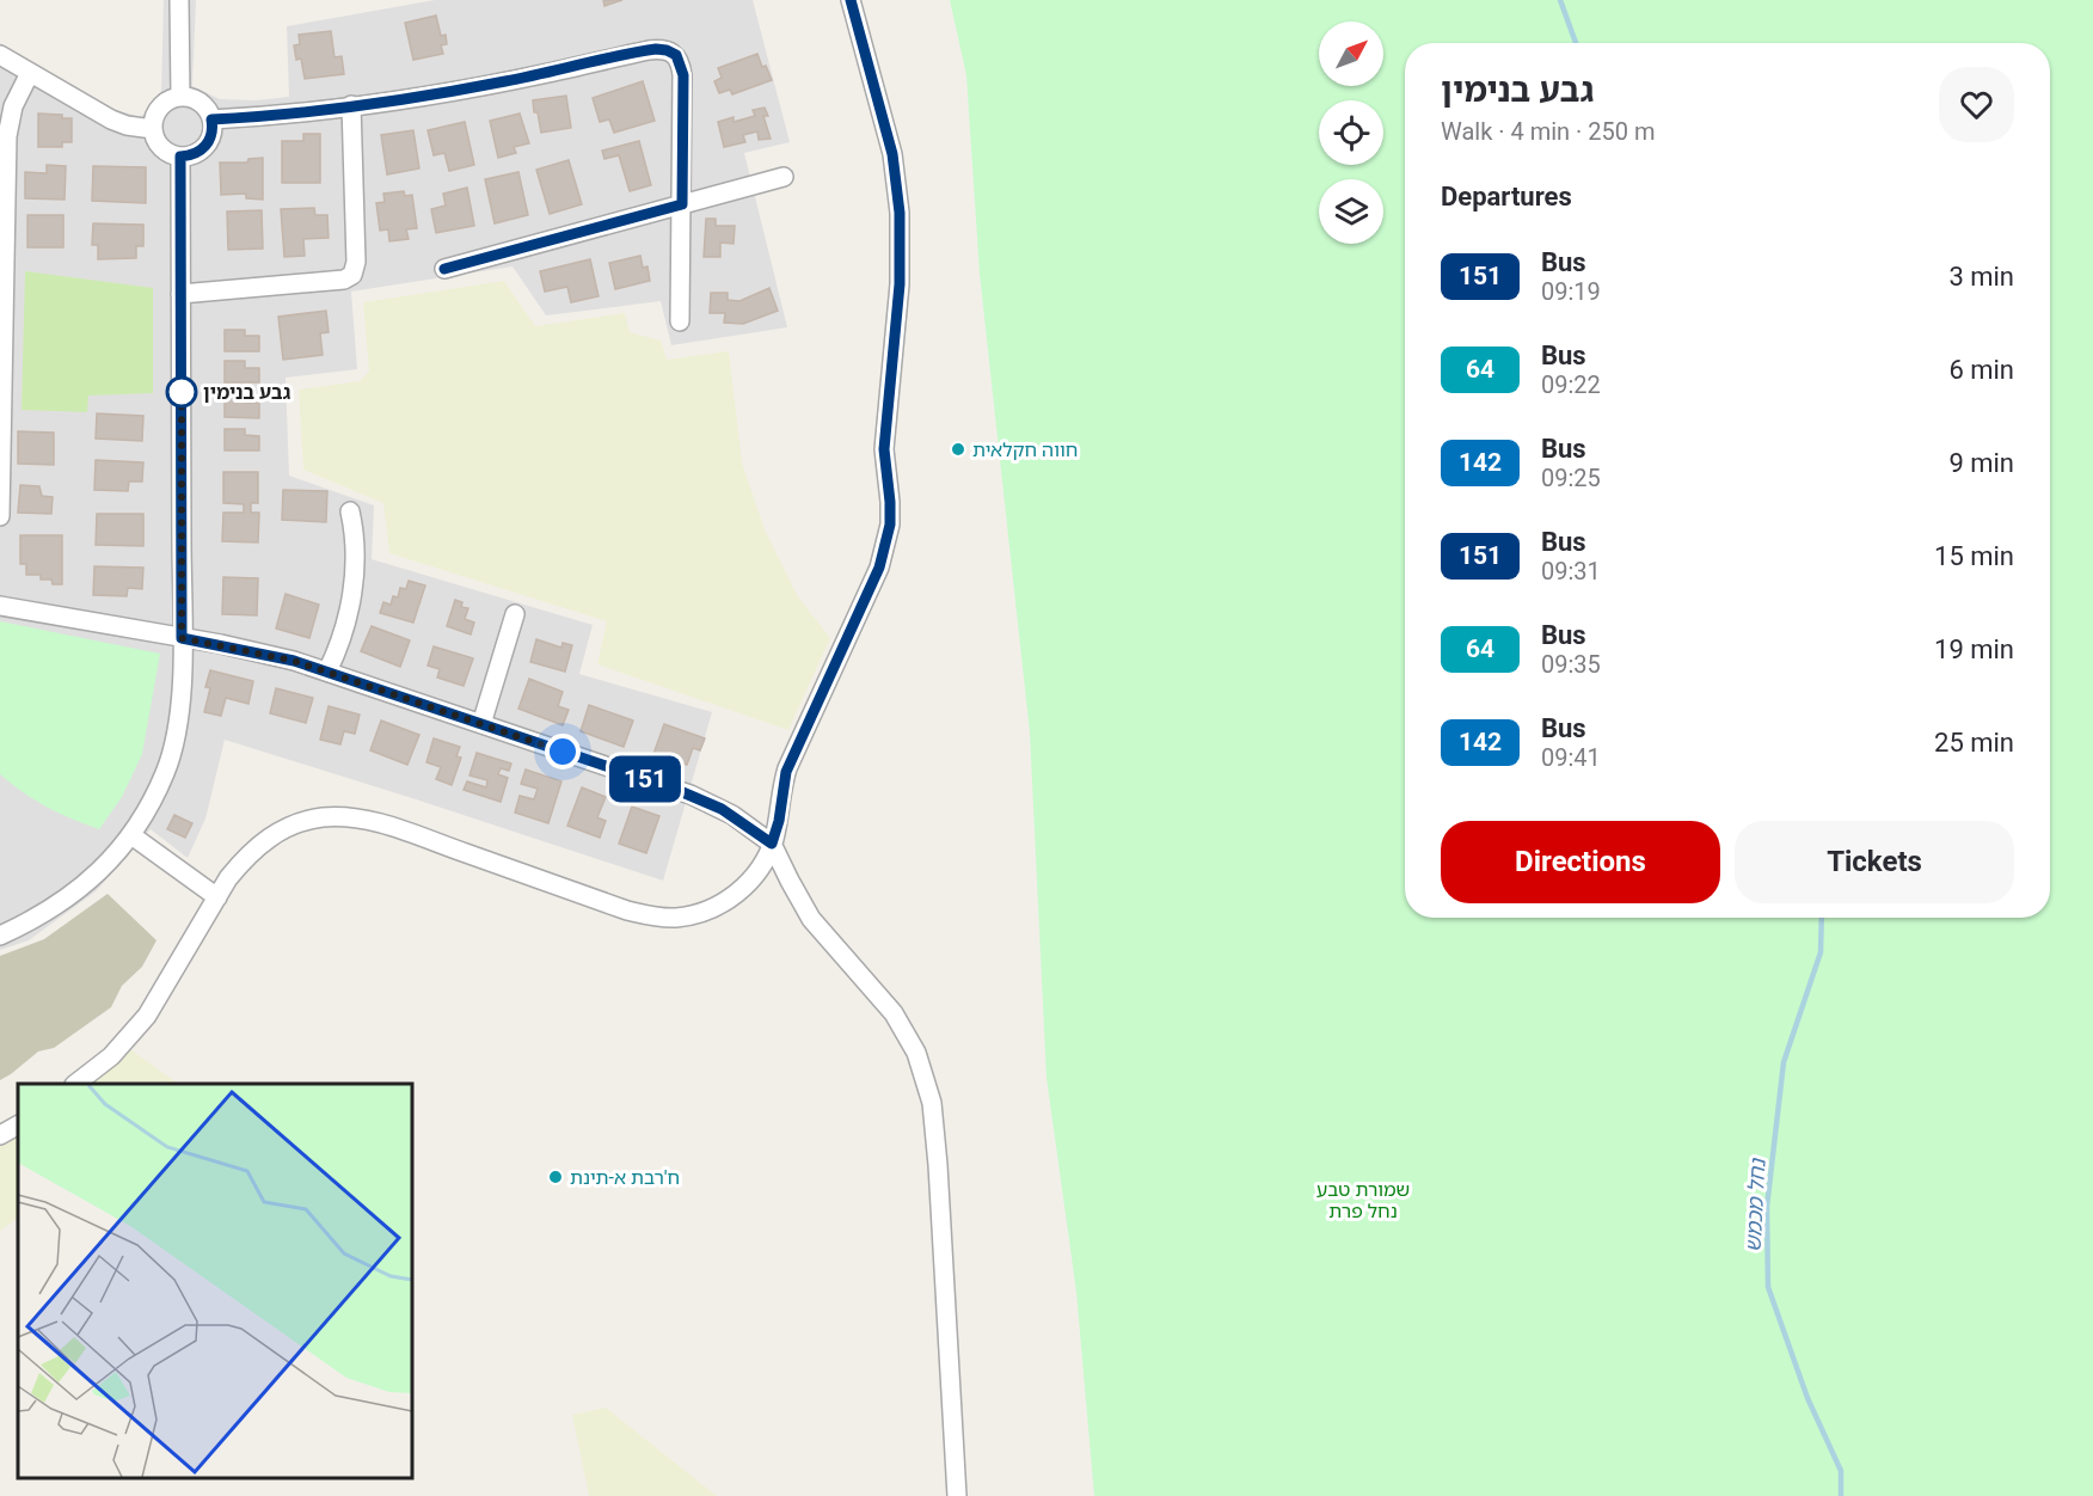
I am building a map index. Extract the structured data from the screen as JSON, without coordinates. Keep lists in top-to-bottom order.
{
  "water": ["נחל מכמש"],
  "parks": ["שמורת טבע נחל פרת"],
  "places": ["גבע בנימין", "חווה חקלאית", "ח'רבת א-תינת"],
  "lines": ["bus line 151"],
  "north": "top right",
  "page": {
    "on_map": "151",
    "heading": [
      ["גבע בנימין", "Walk · 4 min · 250 m"],
      "Departures"
    ],
    "list": [
      {
        "mark": "151",
        "name": "Bus",
        "note": "09:19",
        "value": "3 min"
      },
      {
        "mark": "64",
        "name": "Bus",
        "note": "09:22",
        "value": "6 min"
      },
      {
        "mark": "142",
        "name": "Bus",
        "note": "09:25",
        "value": "9 min"
      },
      {
        "mark": "151",
        "name": "Bus",
        "note": "09:31",
        "value": "15 min"
      },
      {
        "mark": "64",
        "name": "Bus",
        "note": "09:35",
        "value": "19 min"
      },
      {
        "mark": "142",
        "name": "Bus",
        "note": "09:41",
        "value": "25 min"
      }
    ],
    "buttons": ["Directions", "Tickets"]
  }
}
